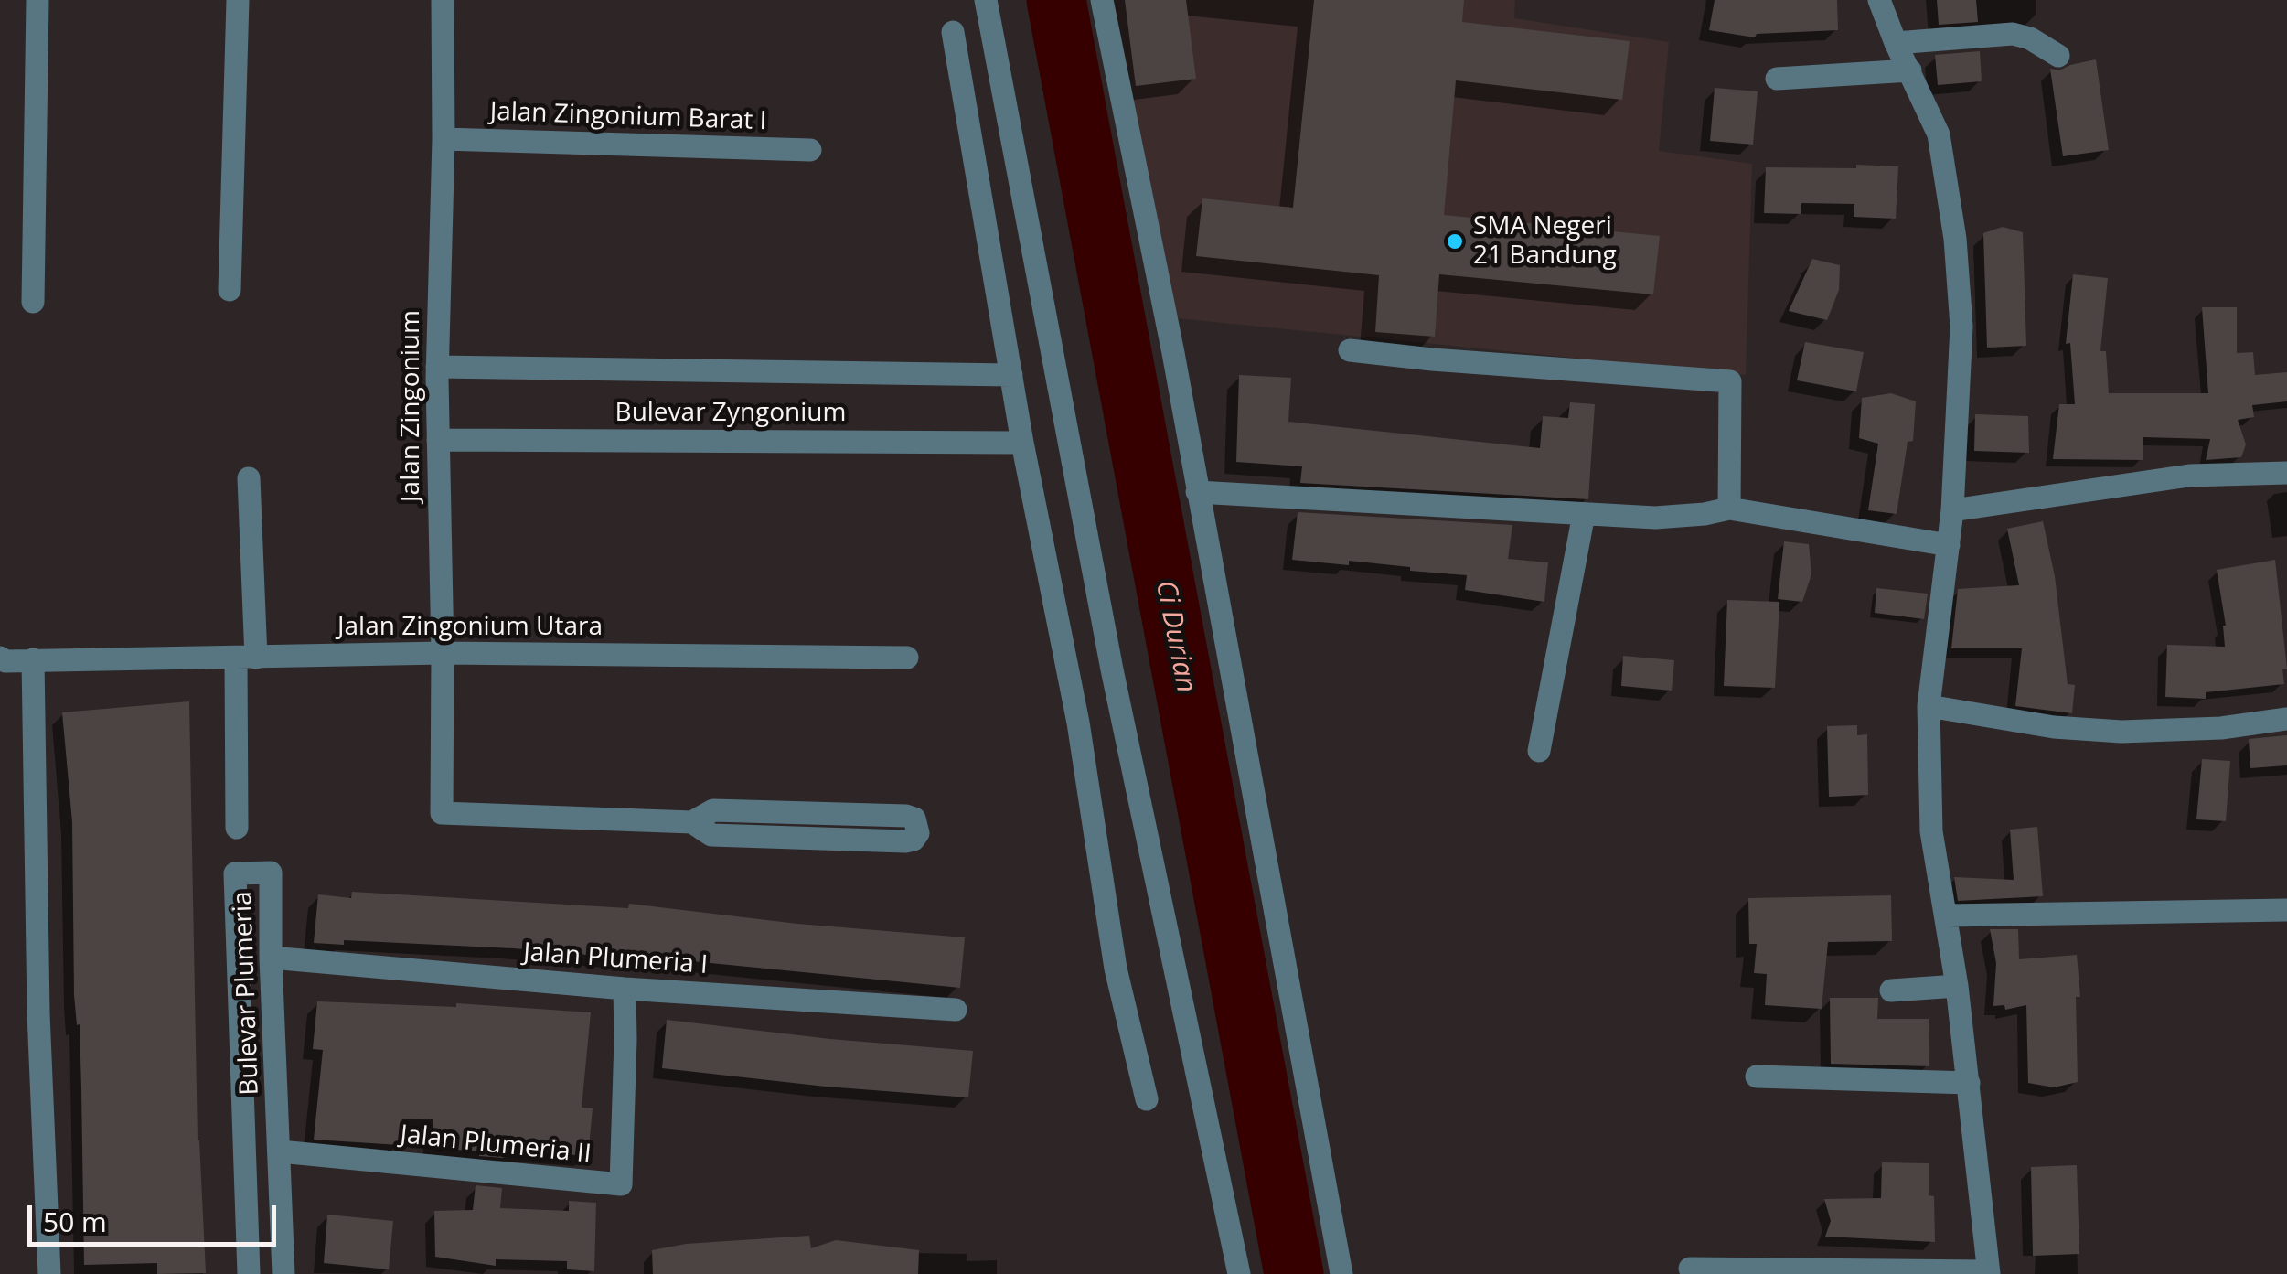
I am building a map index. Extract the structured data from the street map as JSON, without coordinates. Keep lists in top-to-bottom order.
{
  "streets": {
    "street": [
      "Jalan Zingonium Barat I",
      "Jalan Zingonium",
      "Bulevar Zyngonium",
      "Jalan Zingonium Utara",
      "Jalan Plumeria I",
      "Bulevar Plumeria",
      "Jalan Plumeria II"
    ]
  },
  "crossings": [
    ["Jalan Zingonium Barat I", "Jalan Zingonium"],
    ["Jalan Zingonium", "Bulevar Zyngonium"],
    ["Jalan Zingonium", "Jalan Zingonium Utara"],
    ["Jalan Plumeria I", "Bulevar Plumeria"],
    ["Jalan Plumeria I", "Jalan Plumeria II"],
    ["Bulevar Plumeria", "Jalan Plumeria II"]
  ],
  "water": ["Ci Durian"],
  "places": ["SMA Negeri 21 Bandung"],
  "scale_bar": "50 m"
}
